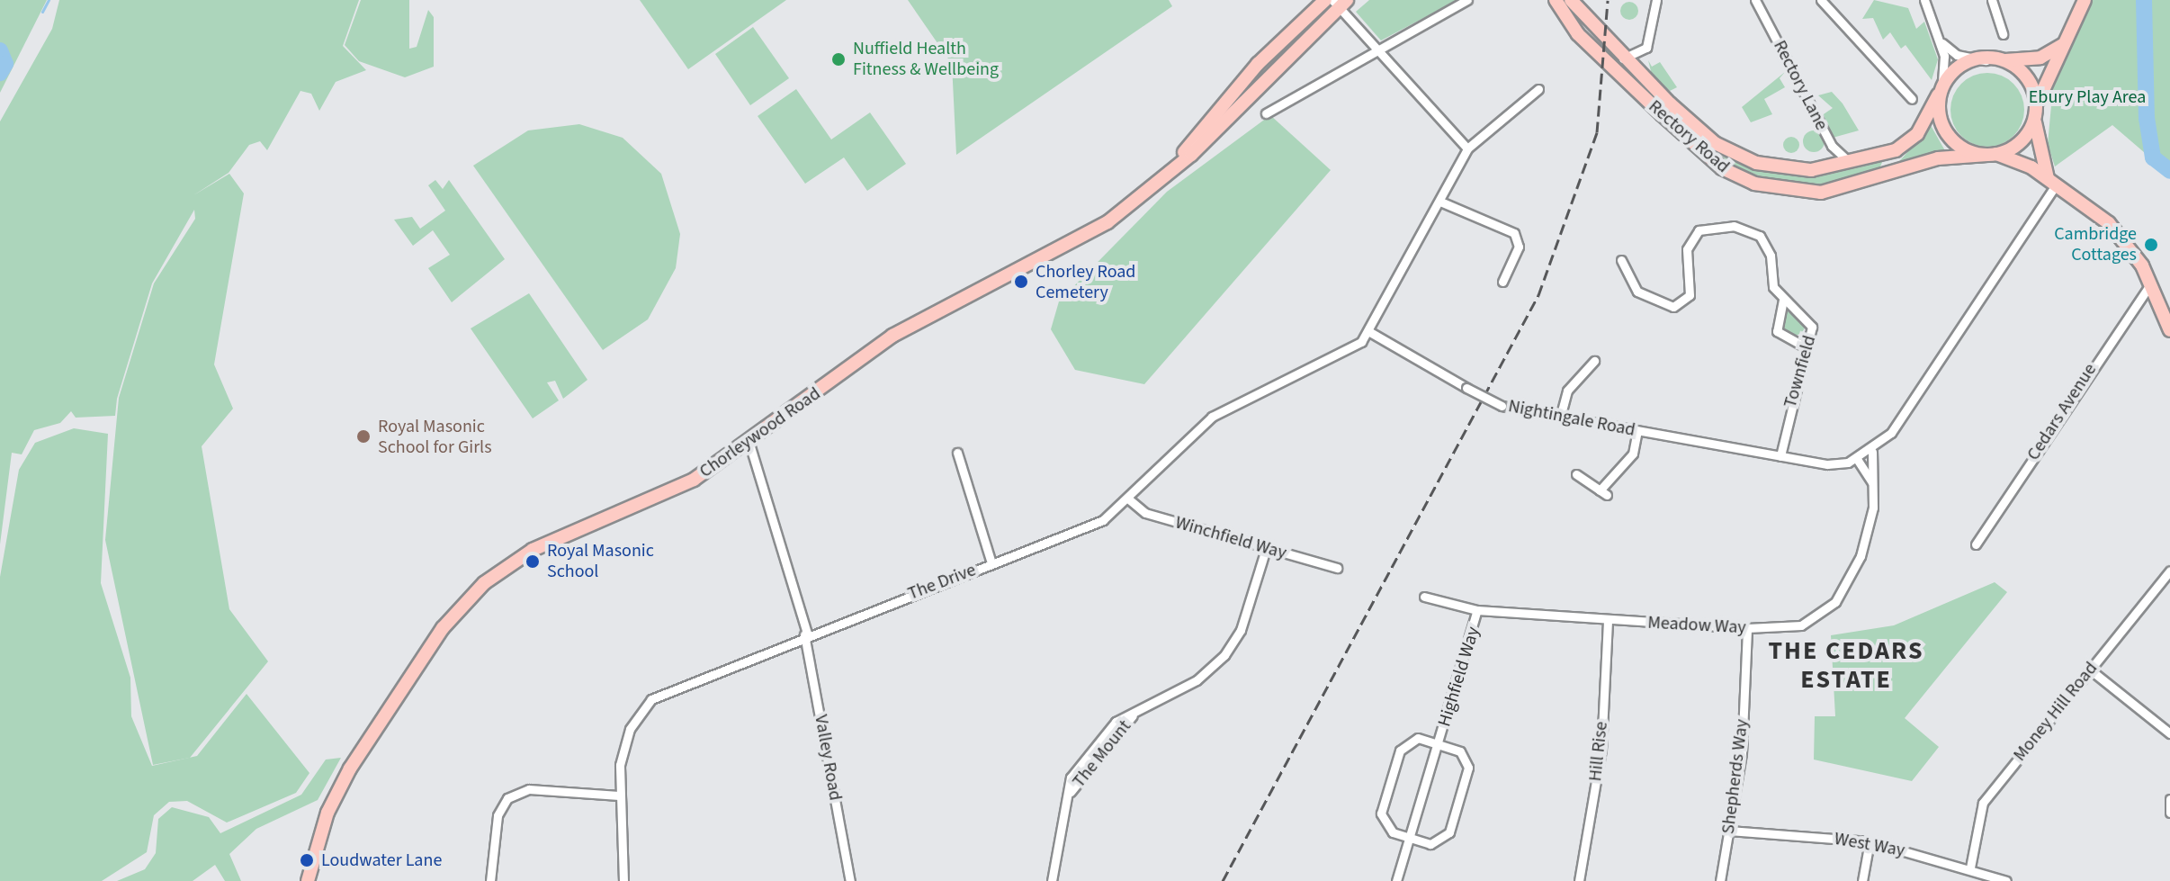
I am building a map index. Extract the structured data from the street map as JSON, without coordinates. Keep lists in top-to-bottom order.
{
  "streets": {
    "main road": ["Rectory Road", "Chorleywood Road"],
    "street": [
      "Rectory Lane",
      "Townfield",
      "Cedars Avenue",
      "Nightingale Road",
      "Winchfield Way",
      "The Drive",
      "Meadow Way",
      "Highfield Way",
      "Money Hill Road",
      "Hill Rise",
      "The Mount",
      "Valley Road",
      "Shepherds Way",
      "West Way"
    ]
  },
  "crossings": [
    ["Rectory Lane", "Rectory Road"],
    ["Townfield", "Nightingale Road"],
    ["Nightingale Road", "The Drive"],
    ["Nightingale Road", "Meadow Way"],
    ["Chorleywood Road", "Valley Road"],
    ["Winchfield Way", "The Drive"],
    ["Winchfield Way", "The Mount"],
    ["The Drive", "Valley Road"],
    ["Meadow Way", "Highfield Way"],
    ["Meadow Way", "Hill Rise"],
    ["Meadow Way", "Shepherds Way"],
    ["Money Hill Road", "West Way"],
    ["Shepherds Way", "West Way"]
  ],
  "districts": ["THE CEDARS ESTATE"],
  "parks": ["Ebury Play Area"],
  "places": [
    "Nuffield Health Fitness & Wellbeing",
    "Cambridge Cottages",
    "Chorley Road Cemetery",
    "Royal Masonic School for Girls",
    "Royal Masonic School",
    "Loudwater Lane"
  ]
}
